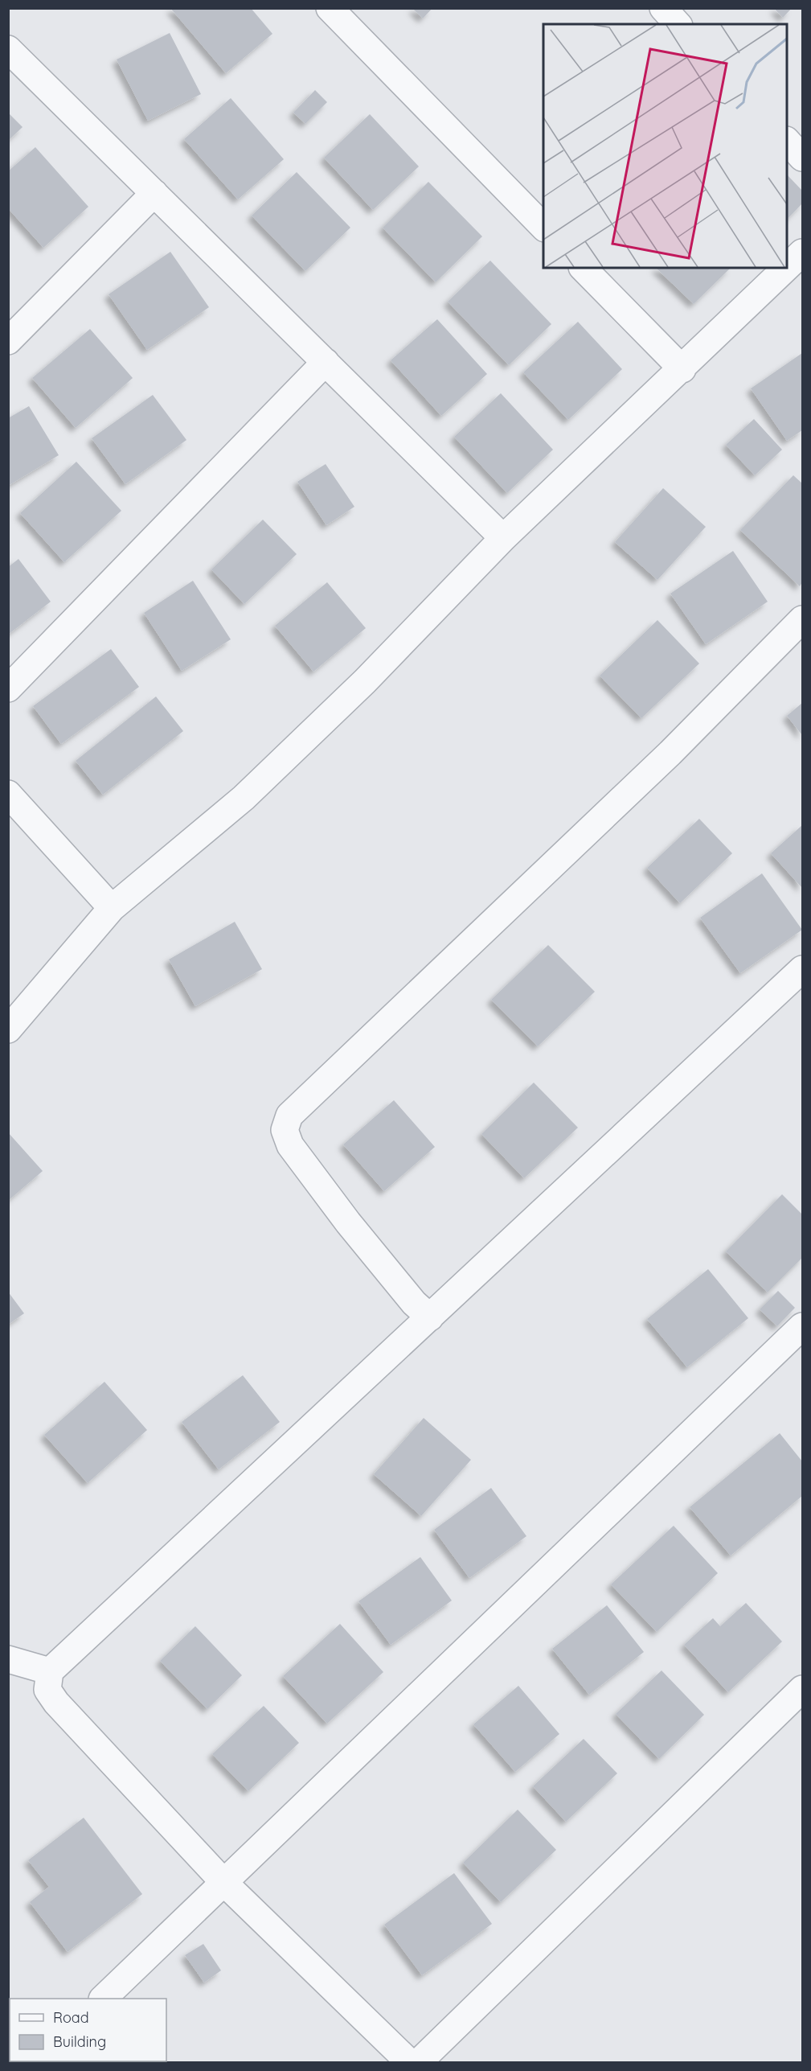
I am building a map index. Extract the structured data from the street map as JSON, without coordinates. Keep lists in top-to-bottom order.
{
  "legend": ["Road", "Building"]
}
